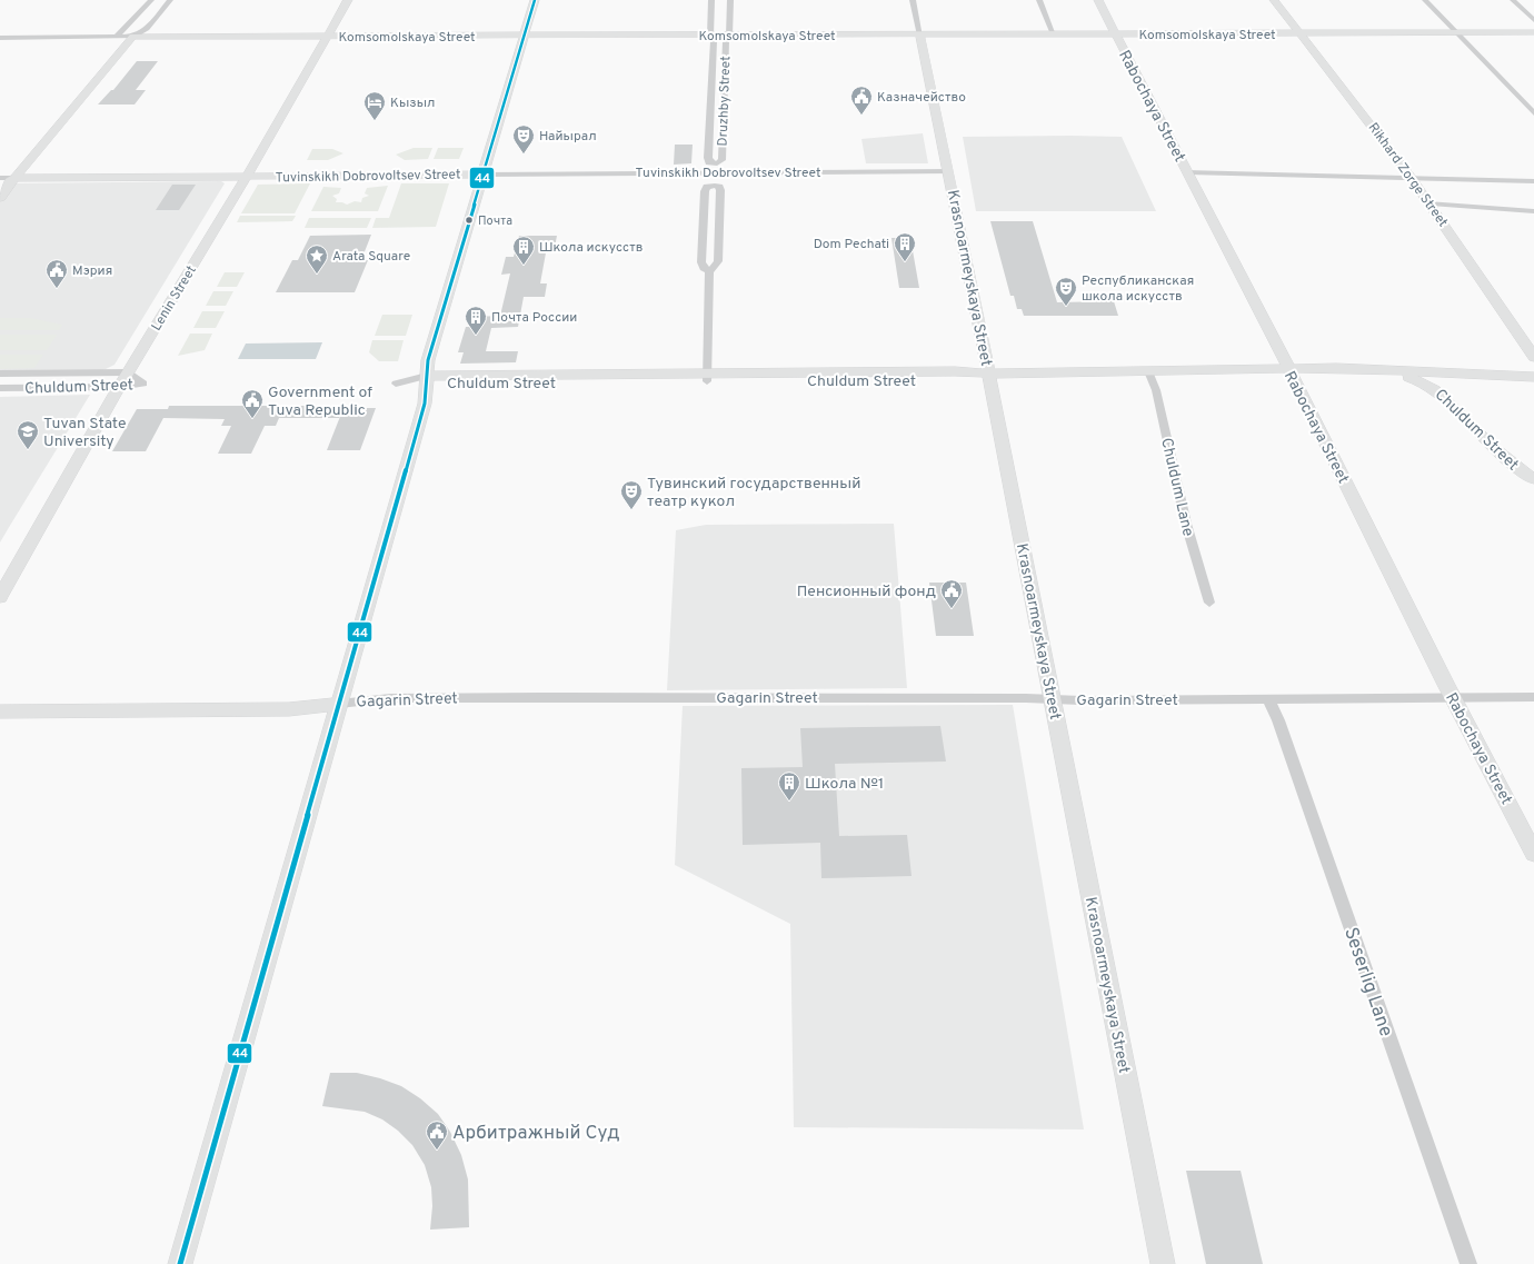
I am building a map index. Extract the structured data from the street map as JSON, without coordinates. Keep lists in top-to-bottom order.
{
  "streets": {
    "street": [
      "Komsomolskaya Street",
      "Druzhby Street",
      "Rabochaya Street",
      "Tuvinskikh Dobrovoltsev Street",
      "Rikhard Zorge Street",
      "Krasnoarmeyskaya Street",
      "Lenin Street",
      "Chuldum Street",
      "Chuldum Lane",
      "Gagarin Street",
      "Seserlig Lane"
    ]
  },
  "crossings": [
    ["Komsomolskaya Street", "Druzhby Street"],
    ["Komsomolskaya Street", "Rabochaya Street"],
    ["Komsomolskaya Street", "Rikhard Zorge Street"],
    ["Komsomolskaya Street", "Krasnoarmeyskaya Street"],
    ["Komsomolskaya Street", "Lenin Street"],
    ["Rabochaya Street", "Chuldum Street"],
    ["Rabochaya Street", "Gagarin Street"],
    ["Tuvinskikh Dobrovoltsev Street", "Krasnoarmeyskaya Street"],
    ["Tuvinskikh Dobrovoltsev Street", "Lenin Street"],
    ["Krasnoarmeyskaya Street", "Chuldum Street"],
    ["Krasnoarmeyskaya Street", "Gagarin Street"],
    ["Lenin Street", "Chuldum Street"],
    ["Chuldum Street", "Chuldum Lane"],
    ["Gagarin Street", "Seserlig Lane"]
  ],
  "places": {
    "public building": [
      "Казначейство",
      "Мэрия",
      "Government of Tuva Republic",
      "Пенсионный фонд",
      "Арбитражный Суд"
    ],
    "hotel": ["Кызыл"],
    "theatre": ["Найырал", "Республиканская школа искусств", "Тувинский государственный театр кукол"],
    "other": ["Почта"],
    "building": [
      "Dom Pechati",
      "Школа искусств",
      "Почта России",
      "Школа №1"
    ],
    "place": ["Arata Square"],
    "school or university": ["Tuvan State University"]
  },
  "lines": ["transit line 44"]
}
